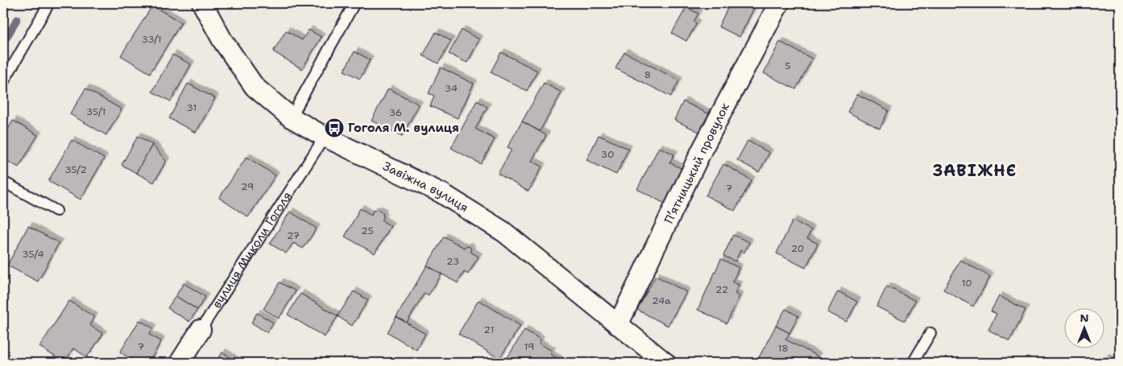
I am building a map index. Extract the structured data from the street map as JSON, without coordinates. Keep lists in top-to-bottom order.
{
  "streets": {
    "street": ["Пʼятницький провулок", "Завіжна вулиця", "вулиця Миколи Гоголя"]
  },
  "crossings": [
    ["Пʼятницький провулок", "Завіжна вулиця"],
    ["Завіжна вулиця", "вулиця Миколи Гоголя"]
  ],
  "districts": ["ЗАВІЖНЄ"],
  "places": {
    "bus stop": ["Гоголя М. вулиця"]
  },
  "house_numbers": [
    "33/1",
    "5",
    "8",
    "34",
    "31",
    "35/1",
    "36",
    "30",
    "35/2",
    "29",
    "7",
    "25",
    "27",
    "20",
    "35/4",
    "23",
    "10",
    "22",
    "24а",
    "21",
    "7",
    "19",
    "18"
  ],
  "north": "top"
}
